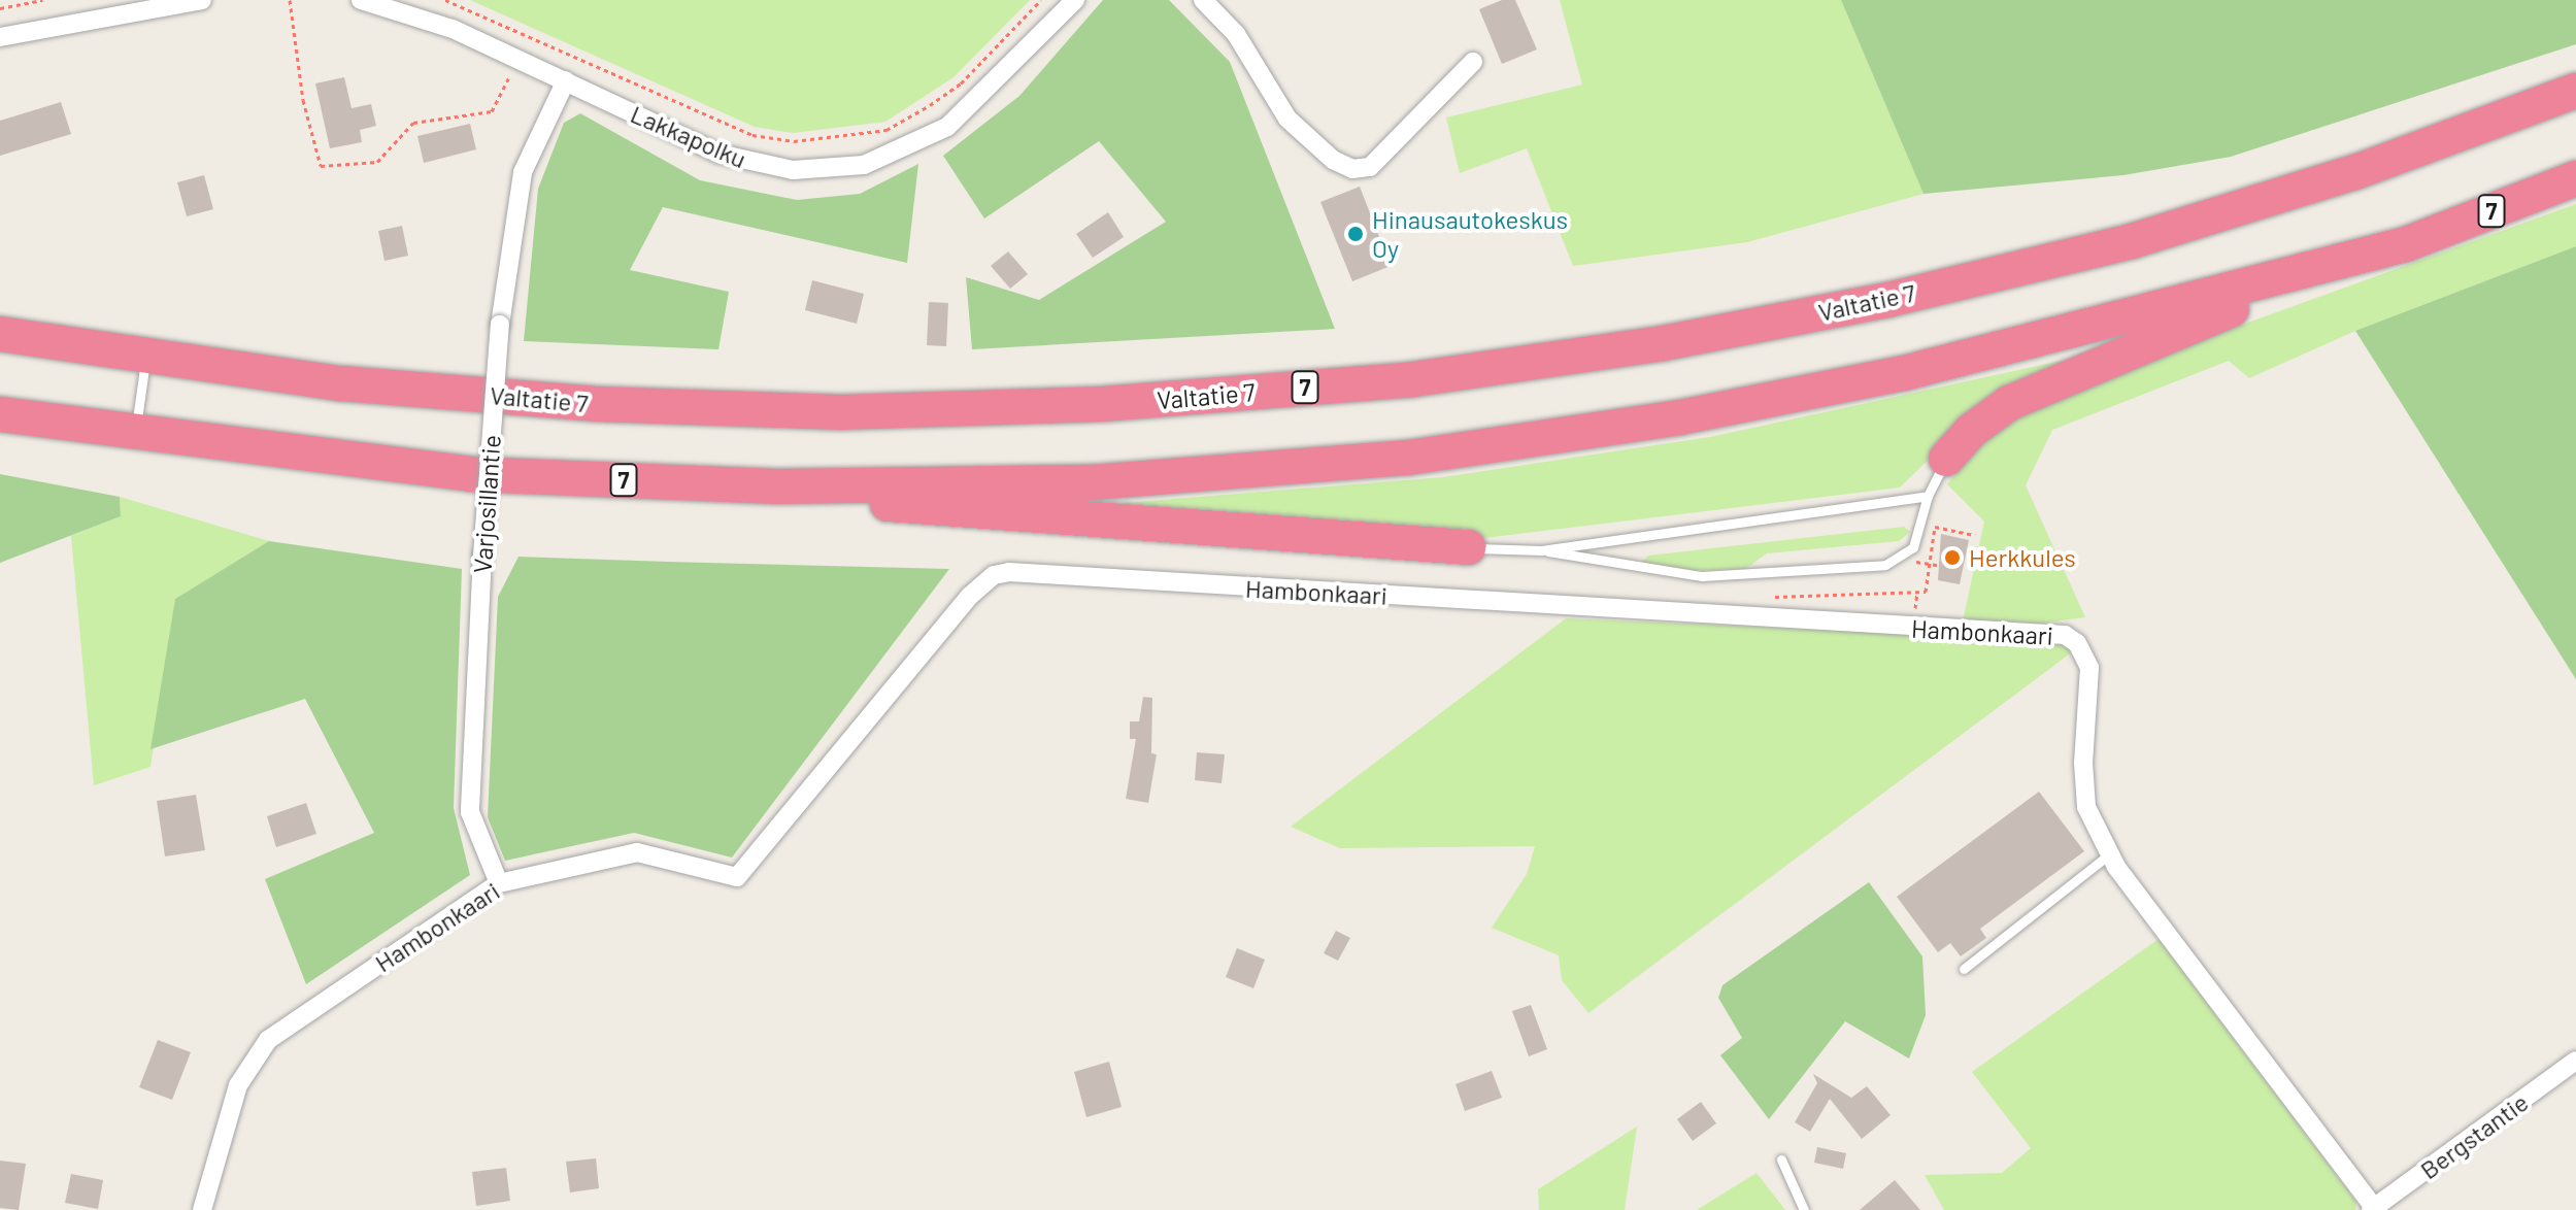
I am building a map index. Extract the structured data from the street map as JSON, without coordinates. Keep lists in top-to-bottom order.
{
  "streets": {
    "highway": ["7", "Valtatie 7"],
    "street": [
      "Lakkapolku",
      "Varjosillantie",
      "Hambonkaari",
      "Bergstantie"
    ]
  },
  "crossings": [
    ["Lakkapolku", "Varjosillantie"],
    ["Varjosillantie", "Hambonkaari"],
    ["Hambonkaari", "Bergstantie"]
  ],
  "places": ["Hinausautokeskus Oy", "Herkkules"]
}
